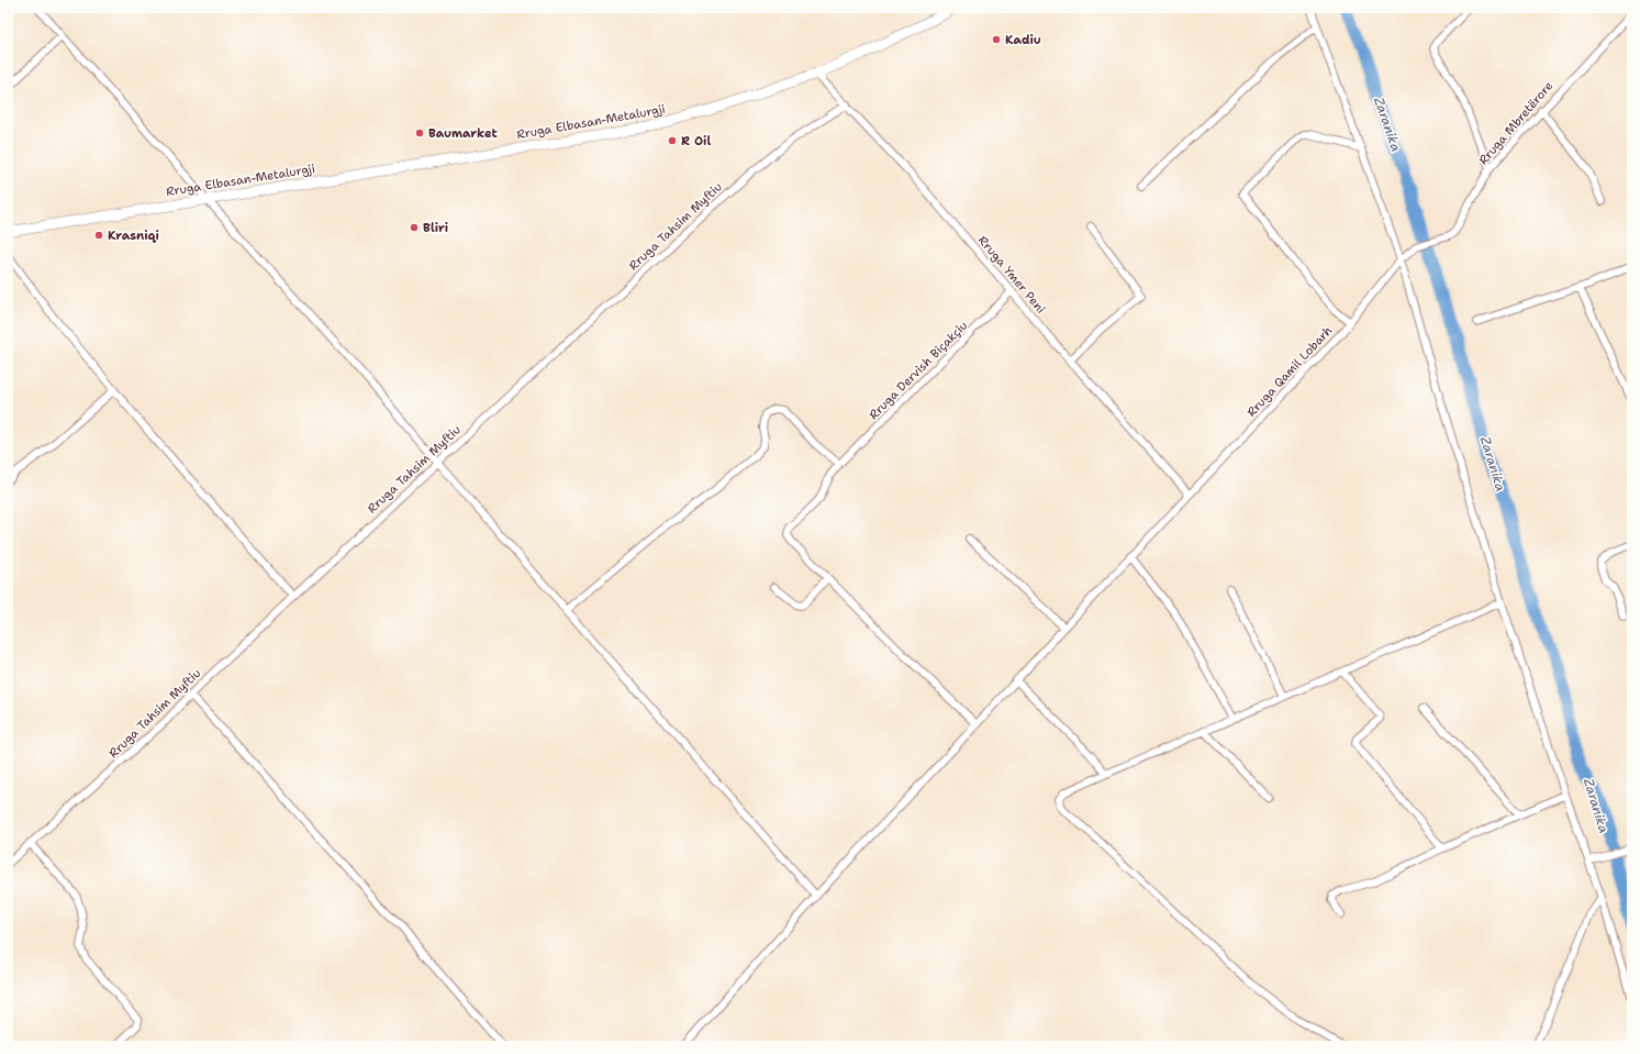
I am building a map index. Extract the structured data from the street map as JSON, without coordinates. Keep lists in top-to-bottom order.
{
  "streets": {
    "main road": ["Rruga Elbasan-Metalurgji"],
    "street": [
      "Rruga Mbretërore",
      "Rruga Tahsim Myftiu",
      "Rruga Ymer Peni",
      "Rruga Dervish Biçakçiu",
      "Rruga Qamil Lobarh"
    ]
  },
  "crossings": [
    ["Rruga Elbasan-Metalurgji", "Rruga Ymer Peni"],
    ["Rruga Mbretërore", "Rruga Qamil Lobarh"],
    ["Rruga Tahsim Myftiu", "Rruga Ymer Peni"],
    ["Rruga Ymer Peni", "Rruga Dervish Biçakçiu"],
    ["Rruga Ymer Peni", "Rruga Qamil Lobarh"]
  ],
  "water": ["Zaranika"],
  "places": [
    "Kadiu",
    "Baumarket",
    "R Oil",
    "Bliri",
    "Krasniqi"
  ]
}
